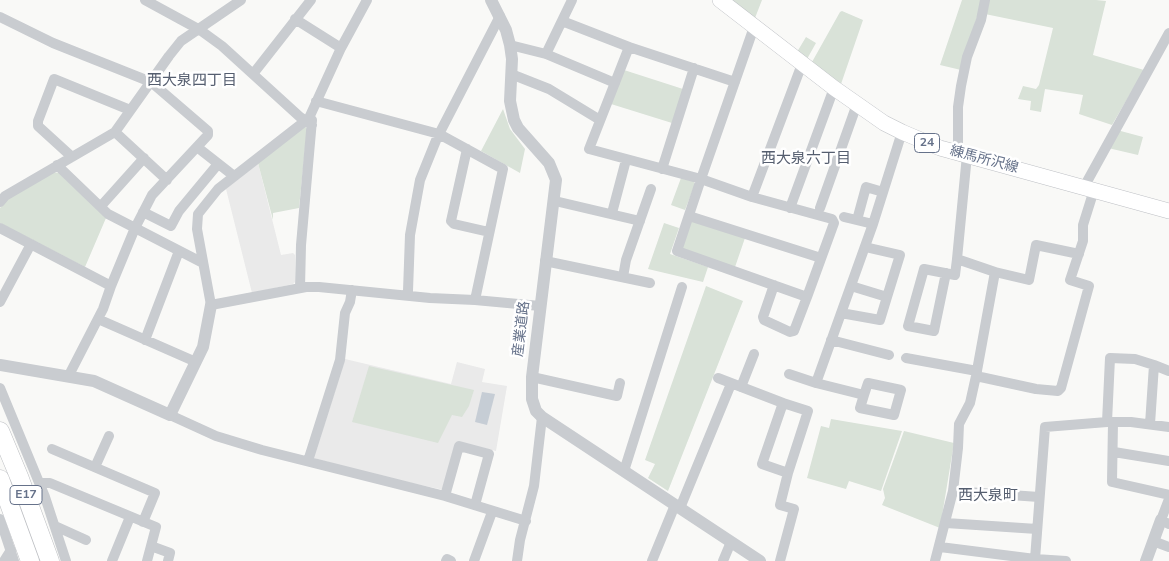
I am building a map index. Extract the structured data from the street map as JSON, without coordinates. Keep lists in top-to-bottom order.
{
  "streets": {
    "highway": ["E17"],
    "main road": ["24", "練馬所沢線"],
    "street": ["産業道路"]
  },
  "districts": ["西大泉四丁目", "西大泉六丁目", "西大泉町"]
}
